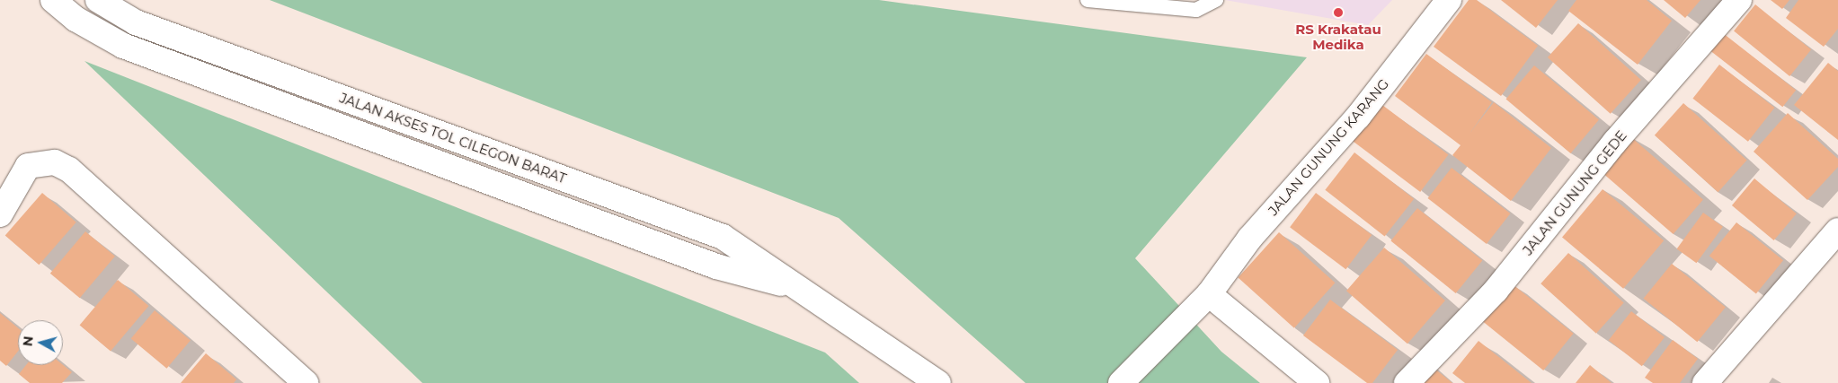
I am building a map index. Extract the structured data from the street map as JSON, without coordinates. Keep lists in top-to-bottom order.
{
  "streets": {
    "street": ["JALAN AKSES TOL CILEGON BARAT", "JALAN GUNUNG KARANG", "JALAN GUNUNG GEDE"]
  },
  "places": ["RS Krakatau Medika"],
  "north": "left"
}
